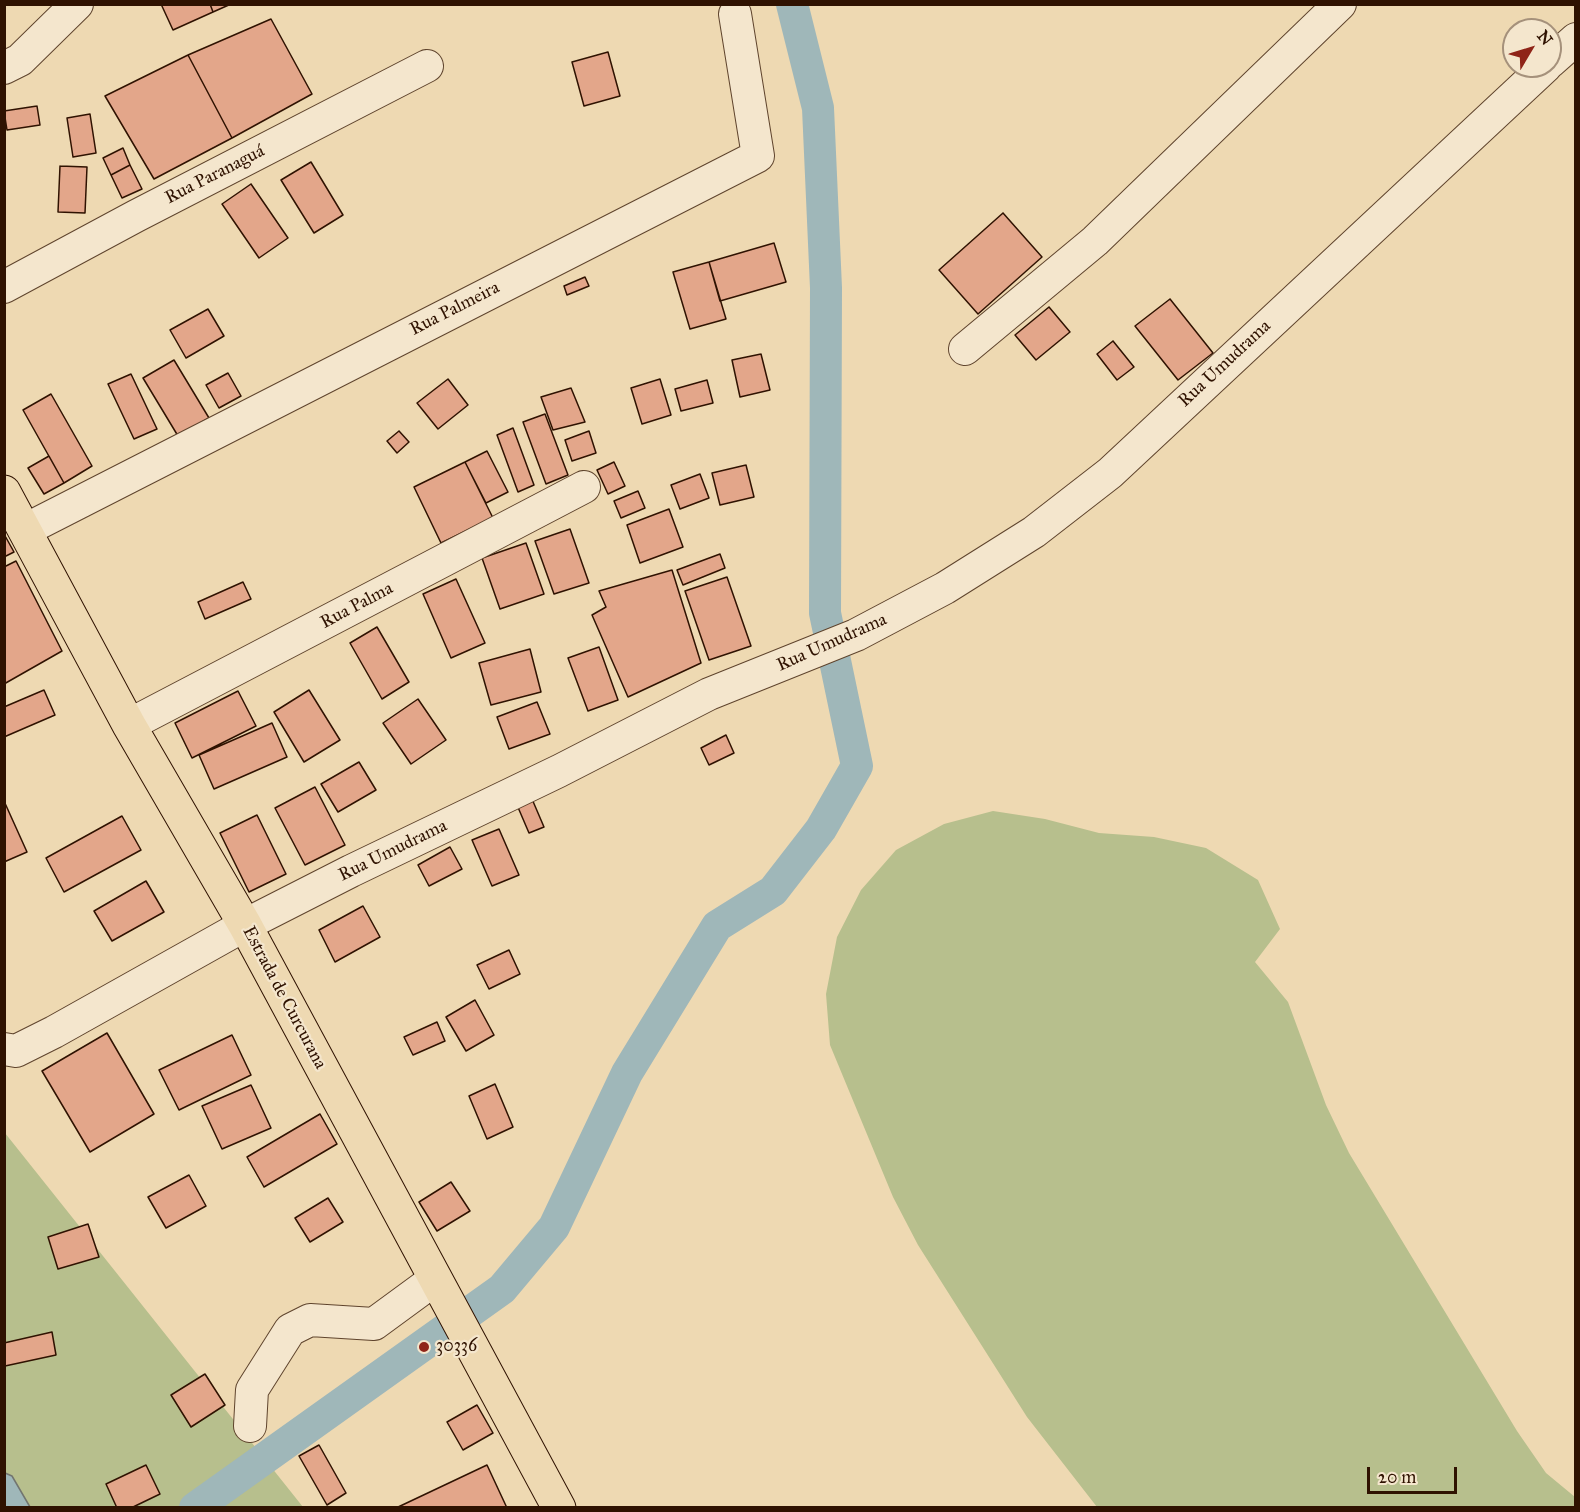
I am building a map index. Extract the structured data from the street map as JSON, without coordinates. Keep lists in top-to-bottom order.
{
  "streets": {
    "main road": ["Estrada de Curcurana"],
    "street": [
      "Rua Paranaguá",
      "Rua Palmeira",
      "Rua Umudrama",
      "Rua Palma"
    ]
  },
  "crossings": [
    ["Rua Palmeira", "Estrada de Curcurana"],
    ["Rua Umudrama", "Estrada de Curcurana"],
    ["Rua Palma", "Estrada de Curcurana"]
  ],
  "places": ["30336"],
  "scale_bar": "20 m",
  "north": "top right"
}
